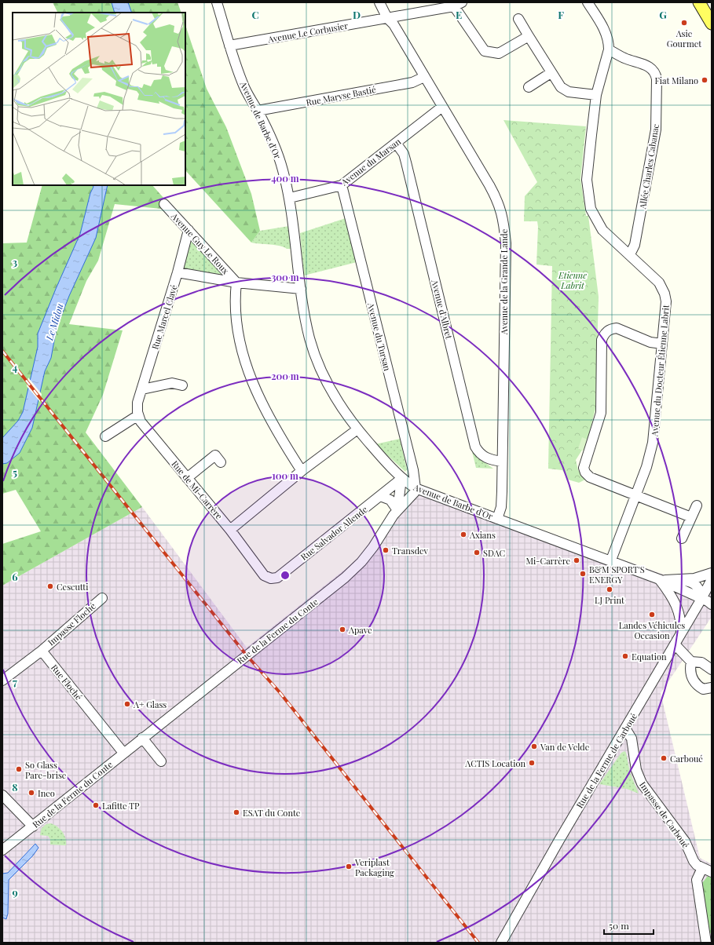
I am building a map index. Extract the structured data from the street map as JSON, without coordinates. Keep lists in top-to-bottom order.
{
  "streets": {
    "street": [
      "Avenue Le Corbusier",
      "Rue Maryse Bastié",
      "Avenue de Barbe d'Or",
      "Avenue du Marsan",
      "Allée Charles Cabanac",
      "Avenue Guy Le Roux",
      "Avenue de la Grande Lande",
      "Avenue d'Albret",
      "Rue Marcel Clavé",
      "Avenue du Tursan",
      "Avenue du Docteur Étienne Labrit",
      "Rue de Mi-Carrère",
      "Rue Salvador Allende",
      "Impasse Floché",
      "Rue de la Ferme du Conte",
      "Rue Floché",
      "Rue de la Ferme de Carboué",
      "Impasse de Carboué"
    ]
  },
  "crossings": [
    ["Avenue Le Corbusier", "Avenue de Barbe d'Or"],
    ["Avenue Le Corbusier", "Avenue de la Grande Lande"],
    ["Rue Maryse Bastié", "Avenue de Barbe d'Or"],
    ["Rue Maryse Bastié", "Avenue de la Grande Lande"],
    ["Avenue de Barbe d'Or", "Avenue du Marsan"],
    ["Avenue de Barbe d'Or", "Avenue Guy Le Roux"],
    ["Avenue de Barbe d'Or", "Avenue de la Grande Lande"],
    ["Avenue de Barbe d'Or", "Avenue du Tursan"],
    ["Avenue de Barbe d'Or", "Avenue du Docteur Étienne Labrit"],
    ["Avenue de Barbe d'Or", "Rue Salvador Allende"],
    ["Avenue de Barbe d'Or", "Rue de la Ferme du Conte"],
    ["Avenue de Barbe d'Or", "Rue de la Ferme de Carboué"],
    ["Avenue du Marsan", "Avenue de la Grande Lande"],
    ["Avenue du Marsan", "Avenue d'Albret"],
    ["Avenue du Marsan", "Avenue du Tursan"],
    ["Allée Charles Cabanac", "Avenue du Docteur Étienne Labrit"],
    ["Avenue Guy Le Roux", "Rue Marcel Clavé"],
    ["Avenue de la Grande Lande", "Avenue d'Albret"],
    ["Rue Marcel Clavé", "Rue de Mi-Carrère"],
    ["Avenue du Tursan", "Rue de la Ferme du Conte"],
    ["Rue de Mi-Carrère", "Rue Salvador Allende"],
    ["Rue Salvador Allende", "Rue de la Ferme du Conte"],
    ["Impasse Floché", "Rue Floché"],
    ["Rue de la Ferme du Conte", "Rue Floché"],
    ["Rue de la Ferme de Carboué", "Impasse de Carboué"]
  ],
  "water": ["Le Midou"],
  "parks": ["Etienne Labrit"],
  "places": [
    "Asie Gourmet",
    "Fiat Milano",
    "Axians",
    "Transdev",
    "SDAC",
    "Mi-Carrère",
    "B&M SPORT'S ENERGY",
    "Cescutti",
    "LJ Print",
    "Landes Véhicules Occasion",
    "Apave",
    "Equation",
    "A+ Glass",
    "Van de Velde",
    "Carboué",
    "ACTIS Location",
    "So Glass Pare-brise",
    "Ineo",
    "Lafitte TP",
    "ESAT du Conte",
    "Veriplast Packaging"
  ],
  "scale_bar": "50 m",
  "grid": {
    "columns": [
      "C",
      "D",
      "E",
      "F",
      "G"
    ],
    "rows": [
      "3",
      "4",
      "5",
      "6",
      "7",
      "8",
      "9"
    ]
  },
  "rings": [
    "400 m",
    "300 m",
    "200 m",
    "100 m"
  ]
}
